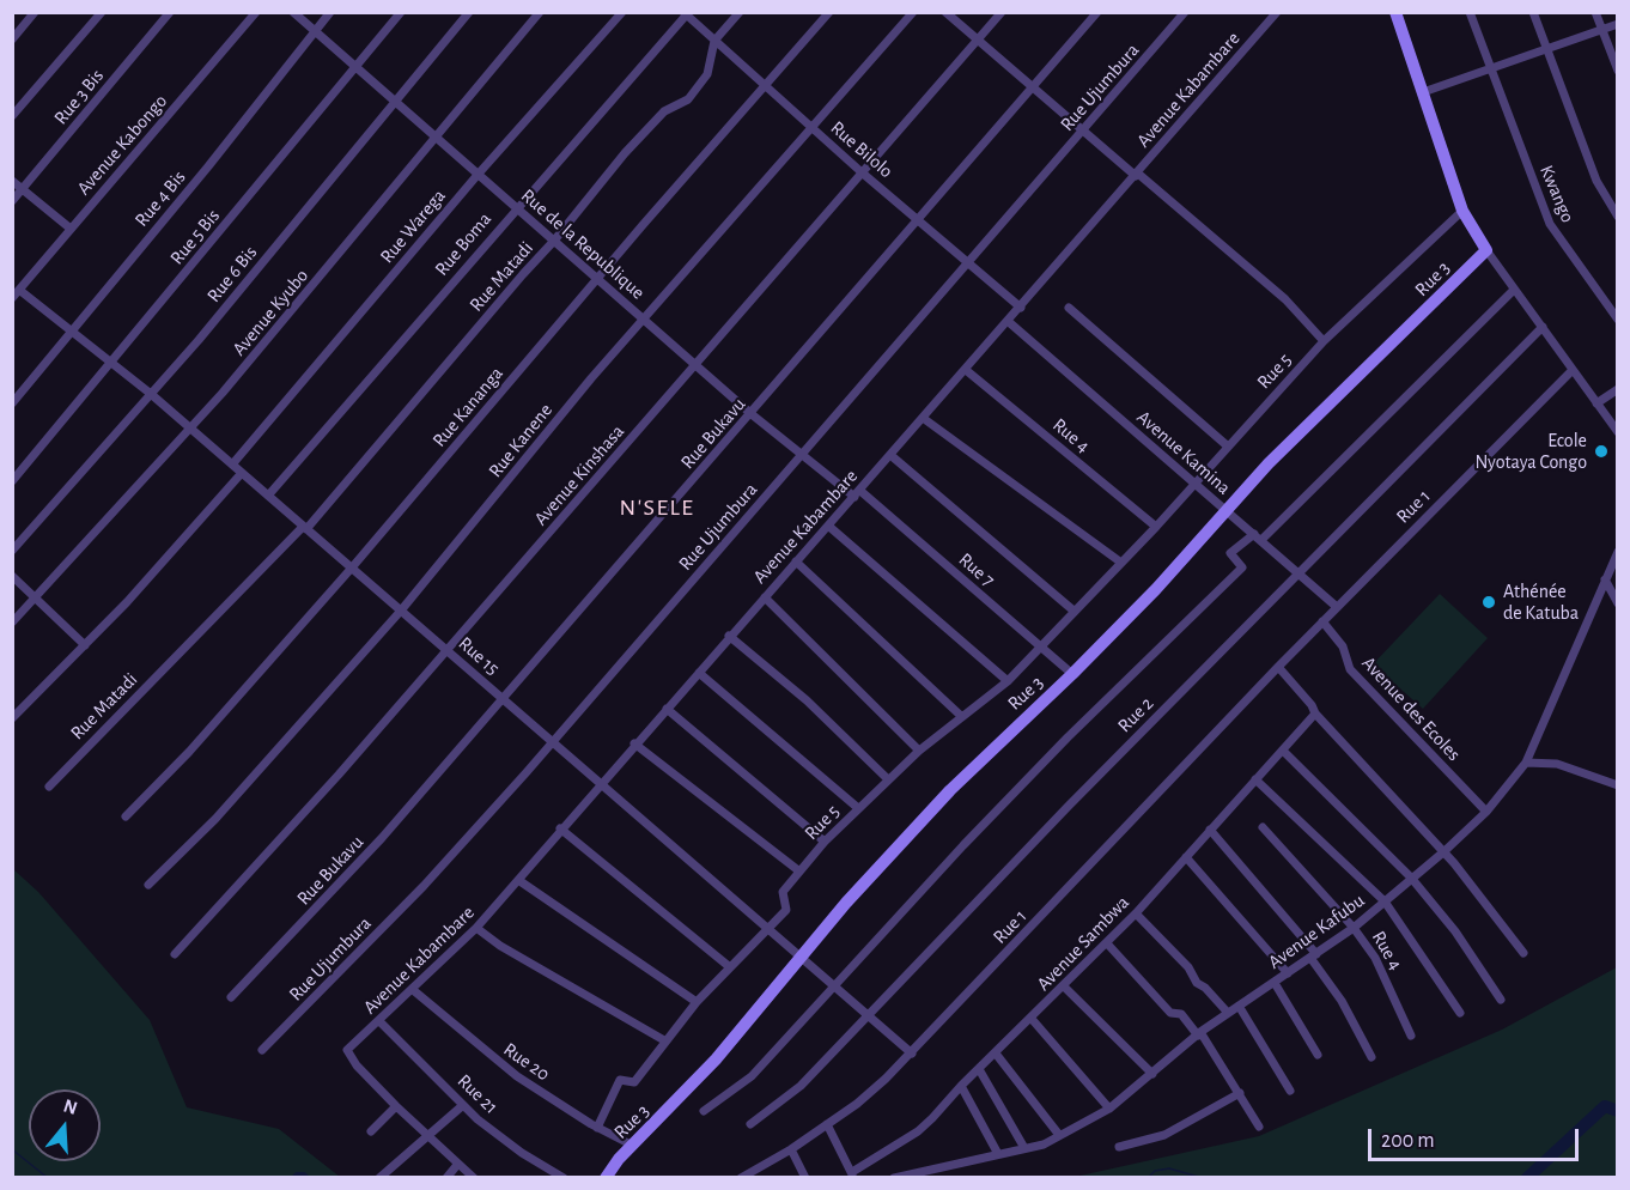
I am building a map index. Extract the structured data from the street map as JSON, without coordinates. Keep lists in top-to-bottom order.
{
  "streets": {
    "street": [
      "Rue Ujumbura",
      "Avenue Kabambare",
      "Rue 3 Bis",
      "Avenue Kabongo",
      "Rue Bilolo",
      "Kwango",
      "Rue 4 Bis",
      "Rue Warega",
      "Rue 5 Bis",
      "Rue Boma",
      "Rue de la Republique",
      "Rue 6 Bis",
      "Rue Matadi",
      "Rue 3",
      "Avenue Kyubo",
      "Rue 5",
      "Rue Kananga",
      "Rue Bukavu",
      "Rue 4",
      "Rue Kanene",
      "Avenue Kamina",
      "Avenue Kinshasa",
      "Rue 1",
      "Rue 7",
      "Rue 15",
      "Avenue des Ecoles",
      "Rue 2",
      "Avenue Kafubu",
      "Avenue Sambwa",
      "Rue 20",
      "Rue 21"
    ]
  },
  "crossings": [
    ["Rue Ujumbura", "Rue Bilolo"],
    ["Rue Ujumbura", "Rue de la Republique"],
    ["Rue Ujumbura", "Rue 15"],
    ["Avenue Kabambare", "Rue Bilolo"],
    ["Avenue Kabambare", "Rue de la Republique"],
    ["Avenue Kabambare", "Rue 4"],
    ["Avenue Kabambare", "Avenue Kamina"],
    ["Avenue Kabambare", "Rue 7"],
    ["Avenue Kabambare", "Rue 15"],
    ["Avenue Kabambare", "Rue 20"],
    ["Avenue Kabambare", "Rue 21"],
    ["Avenue Kabongo", "Rue 15"],
    ["Rue Bilolo", "Rue Boma"],
    ["Rue Bilolo", "Rue Matadi"],
    ["Rue Bilolo", "Rue Kananga"],
    ["Rue Bilolo", "Rue Bukavu"],
    ["Rue Bilolo", "Rue Kanene"],
    ["Rue Bilolo", "Avenue Kinshasa"],
    ["Rue 4 Bis", "Rue de la Republique"],
    ["Rue 4 Bis", "Rue 15"],
    ["Rue Warega", "Rue de la Republique"],
    ["Rue Warega", "Rue 15"],
    ["Rue 5 Bis", "Rue de la Republique"],
    ["Rue 5 Bis", "Rue 15"],
    ["Rue Boma", "Rue de la Republique"],
    ["Rue Boma", "Rue 15"],
    ["Rue de la Republique", "Rue 6 Bis"],
    ["Rue de la Republique", "Rue Matadi"],
    ["Rue de la Republique", "Avenue Kyubo"],
    ["Rue de la Republique", "Rue Kananga"],
    ["Rue de la Republique", "Rue Bukavu"],
    ["Rue de la Republique", "Rue Kanene"],
    ["Rue de la Republique", "Avenue Kinshasa"],
    ["Rue de la Republique", "Rue 7"],
    ["Rue 6 Bis", "Rue 15"],
    ["Rue Matadi", "Rue 15"],
    ["Rue 3", "Avenue Kamina"],
    ["Rue 3", "Rue 7"],
    ["Rue 3", "Rue 15"],
    ["Rue 3", "Rue 20"],
    ["Avenue Kyubo", "Rue 15"],
    ["Rue 5", "Rue 4"],
    ["Rue 5", "Avenue Kamina"],
    ["Rue 5", "Rue 7"],
    ["Rue 5", "Rue 15"],
    ["Rue 5", "Rue 20"],
    ["Rue Kananga", "Rue 15"],
    ["Rue Bukavu", "Rue 15"],
    ["Rue 4", "Avenue Kafubu"],
    ["Rue Kanene", "Rue 15"],
    ["Avenue Kamina", "Rue 1"],
    ["Avenue Kamina", "Rue 2"],
    ["Avenue Kinshasa", "Rue 15"],
    ["Rue 1", "Rue 15"],
    ["Rue 1", "Avenue des Ecoles"],
    ["Rue 15", "Rue 2"],
    ["Avenue des Ecoles", "Avenue Kafubu"]
  ],
  "districts": ["N'SELE"],
  "places": ["Ecole Nyotaya Congo", "Athénée de Katuba"],
  "scale_bar": "200 m",
  "north": "top"
}
